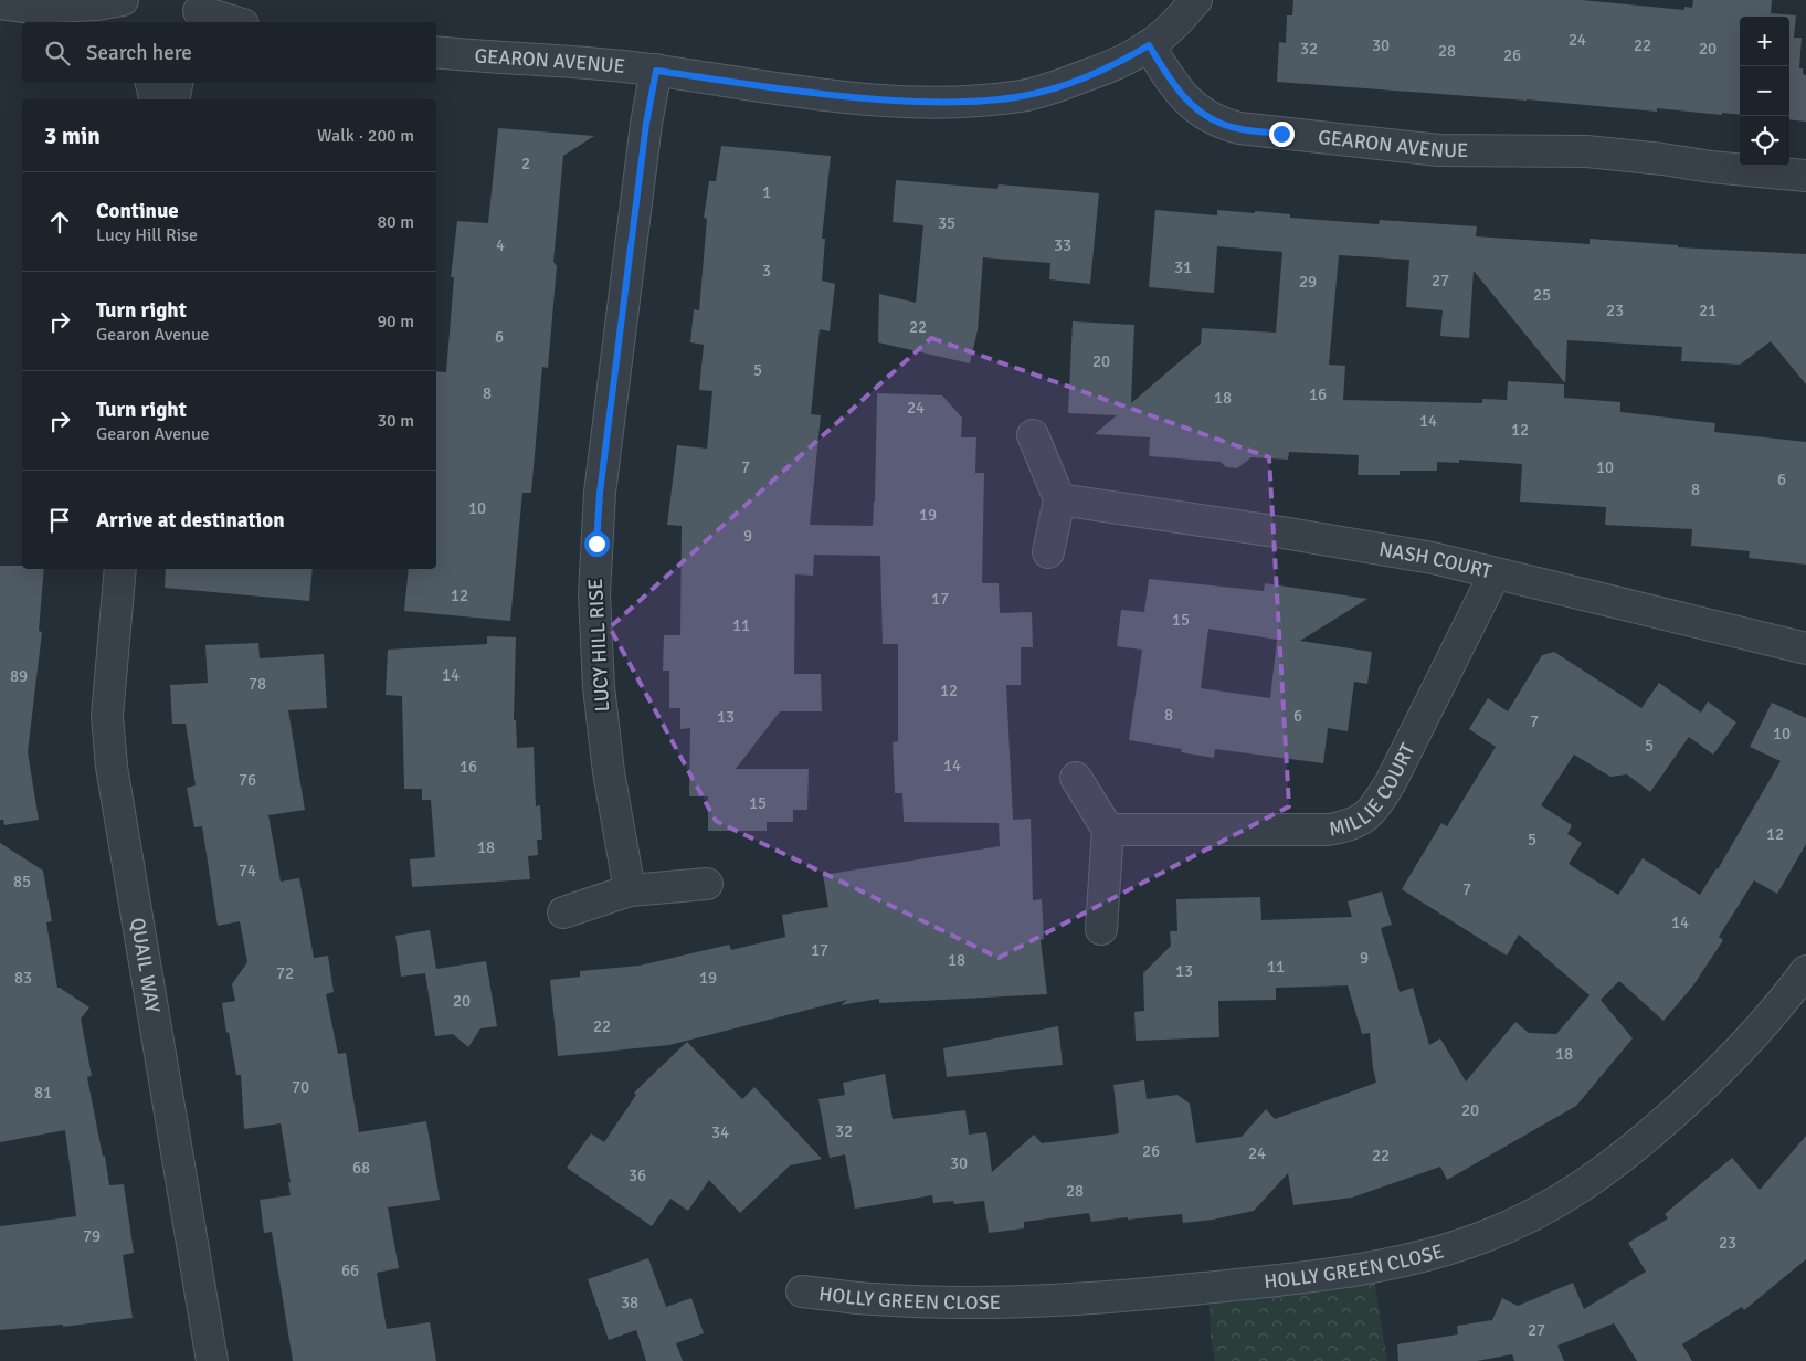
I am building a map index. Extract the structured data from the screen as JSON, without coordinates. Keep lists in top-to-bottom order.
{
  "streets": {
    "street": [
      "GEARON AVENUE",
      "NASH COURT",
      "LUCY HILL RISE",
      "MILLIE COURT",
      "QUAIL WAY",
      "HOLLY GREEN CLOSE"
    ]
  },
  "crossings": [
    ["GEARON AVENUE", "LUCY HILL RISE"],
    ["NASH COURT", "MILLIE COURT"]
  ],
  "house_numbers": [
    "24",
    "30",
    "22",
    "32",
    "20",
    "28",
    "26",
    "2",
    "1",
    "35",
    "4",
    "33",
    "31",
    "3",
    "27",
    "29",
    "25",
    "23",
    "21",
    "22",
    "6",
    "20",
    "5",
    "8",
    "16",
    "18",
    "24",
    "14",
    "12",
    "7",
    "10",
    "6",
    "8",
    "10",
    "19",
    "9",
    "12",
    "17",
    "15",
    "11",
    "14",
    "89",
    "78",
    "12",
    "8",
    "6",
    "13",
    "7",
    "10",
    "5",
    "14",
    "16",
    "76",
    "15",
    "12",
    "5",
    "18",
    "74",
    "85",
    "7",
    "14",
    "17",
    "9",
    "18",
    "11",
    "13",
    "72",
    "83",
    "19",
    "20",
    "22",
    "18",
    "70",
    "81",
    "20",
    "32",
    "34",
    "26",
    "24",
    "22",
    "30",
    "68",
    "36",
    "28",
    "79",
    "23",
    "66",
    "38",
    "27"
  ],
  "page": {
    "map_buttons": ["+", "−"],
    "search": "Search here",
    "heading": ["3 min", "Walk · 200 m"],
    "list": [
      ["Continue", "Lucy Hill Rise", "80 m"],
      ["Turn right", "Gearon Avenue", "90 m"],
      ["Turn right", "Gearon Avenue", "30 m"],
      "Arrive at destination"
    ]
  }
}
